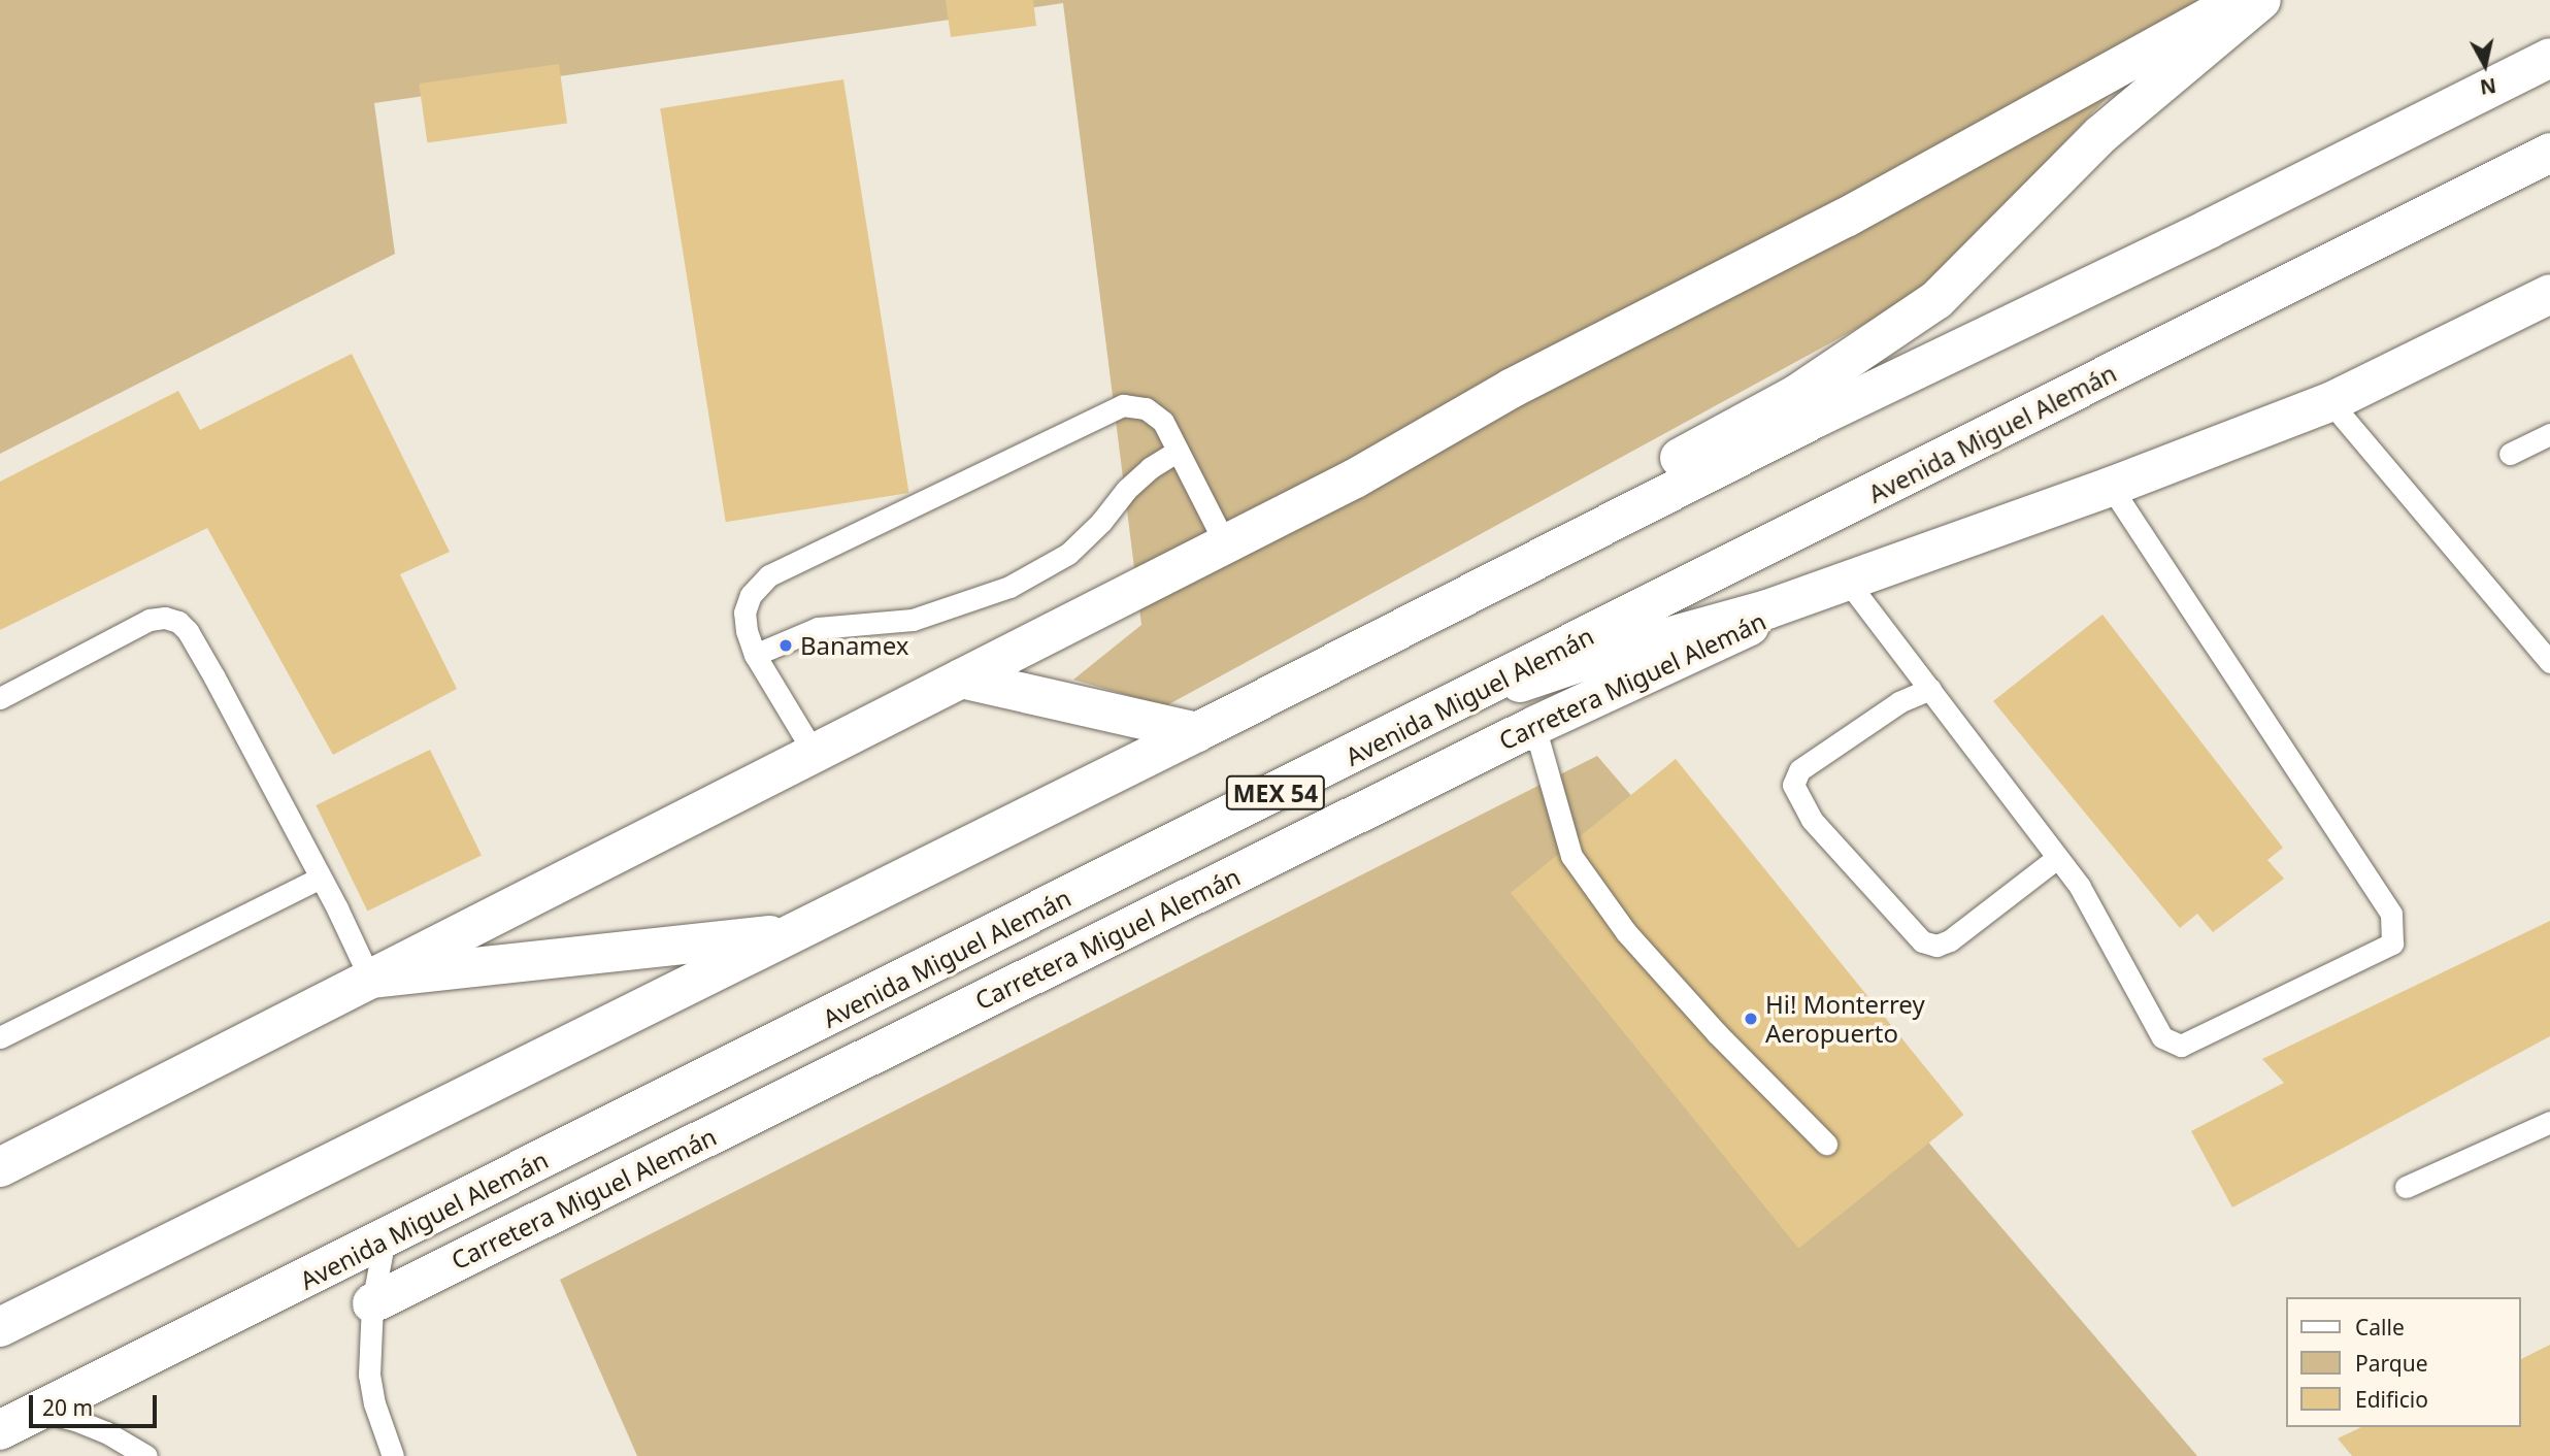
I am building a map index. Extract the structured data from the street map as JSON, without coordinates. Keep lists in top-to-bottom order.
{
  "streets": {
    "main road": ["Avenida Miguel Alemán", "Carretera Miguel Alemán", "MEX 54"]
  },
  "places": ["Banamex", "Hi! Monterrey Aeropuerto"],
  "legend": ["Calle", "Parque", "Edificio"],
  "scale_bar": "20 m",
  "north": "bottom"
}
